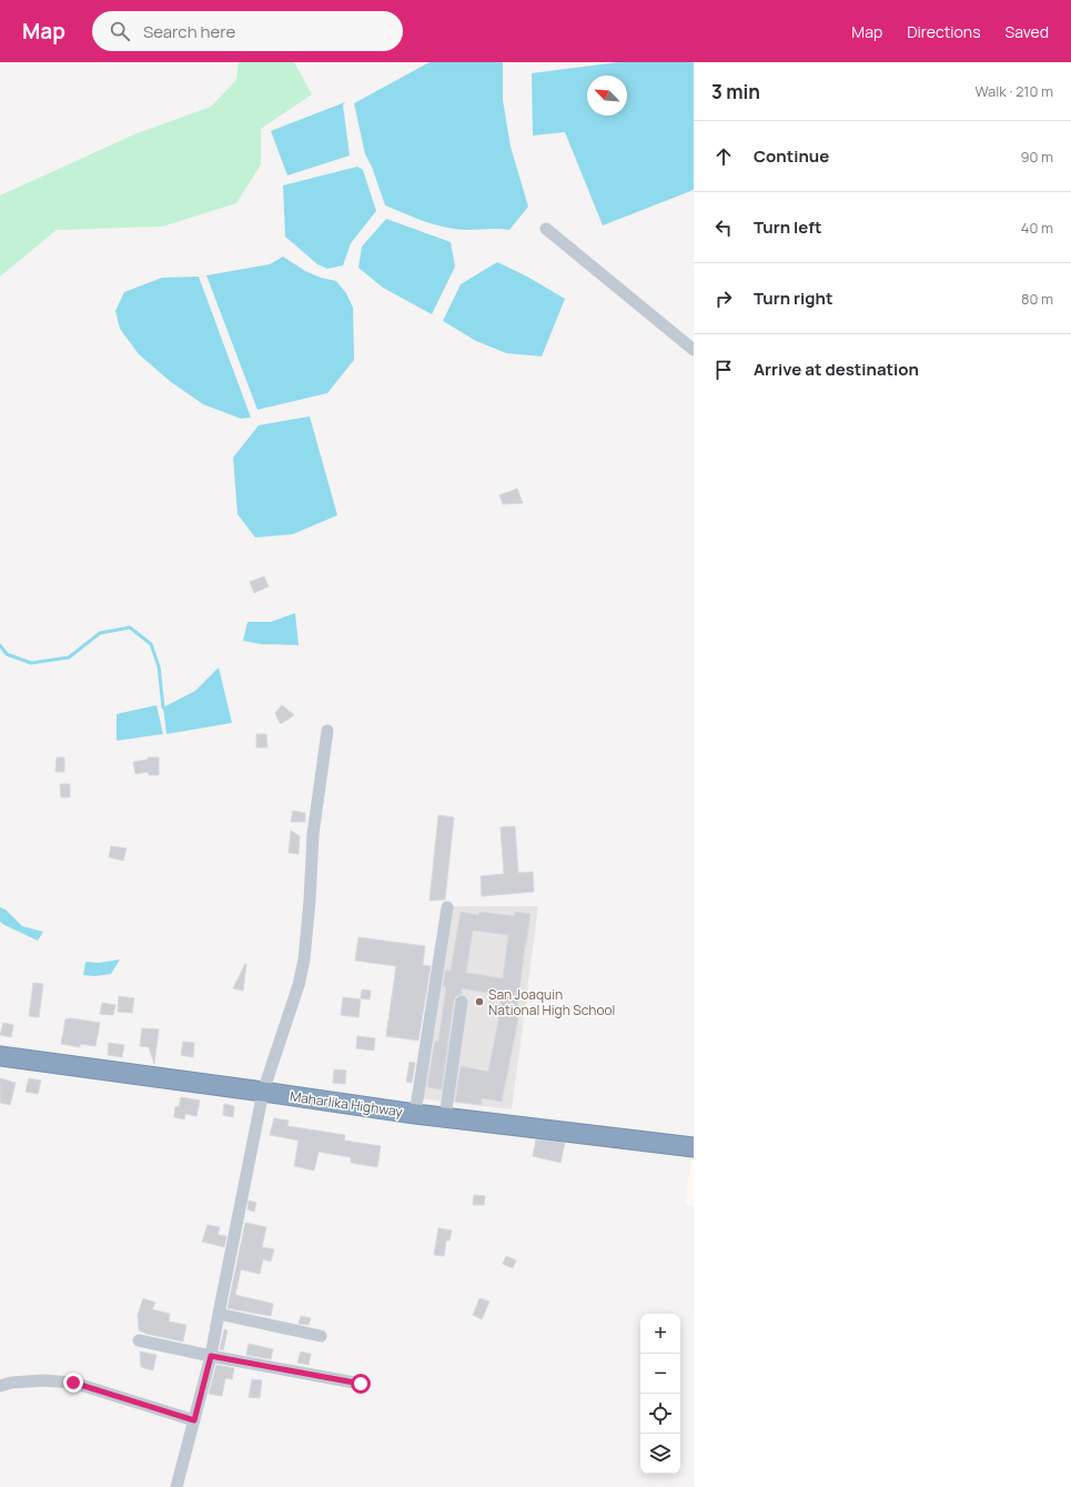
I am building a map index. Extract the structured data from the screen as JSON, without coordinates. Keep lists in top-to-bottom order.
{
  "streets": {
    "highway": ["Maharlika Highway"]
  },
  "places": ["San Joaquin National High School"],
  "north": "top left",
  "page": {
    "header": "Map",
    "search": "Search here",
    "nav": ["Map", "Directions", "Saved"],
    "heading": ["3 min", "Walk · 210 m"],
    "list": [
      ["Continue", "90 m"],
      ["Turn left", "40 m"],
      ["Turn right", "80 m"],
      "Arrive at destination"
    ],
    "map_buttons": ["+", "−"]
  }
}
